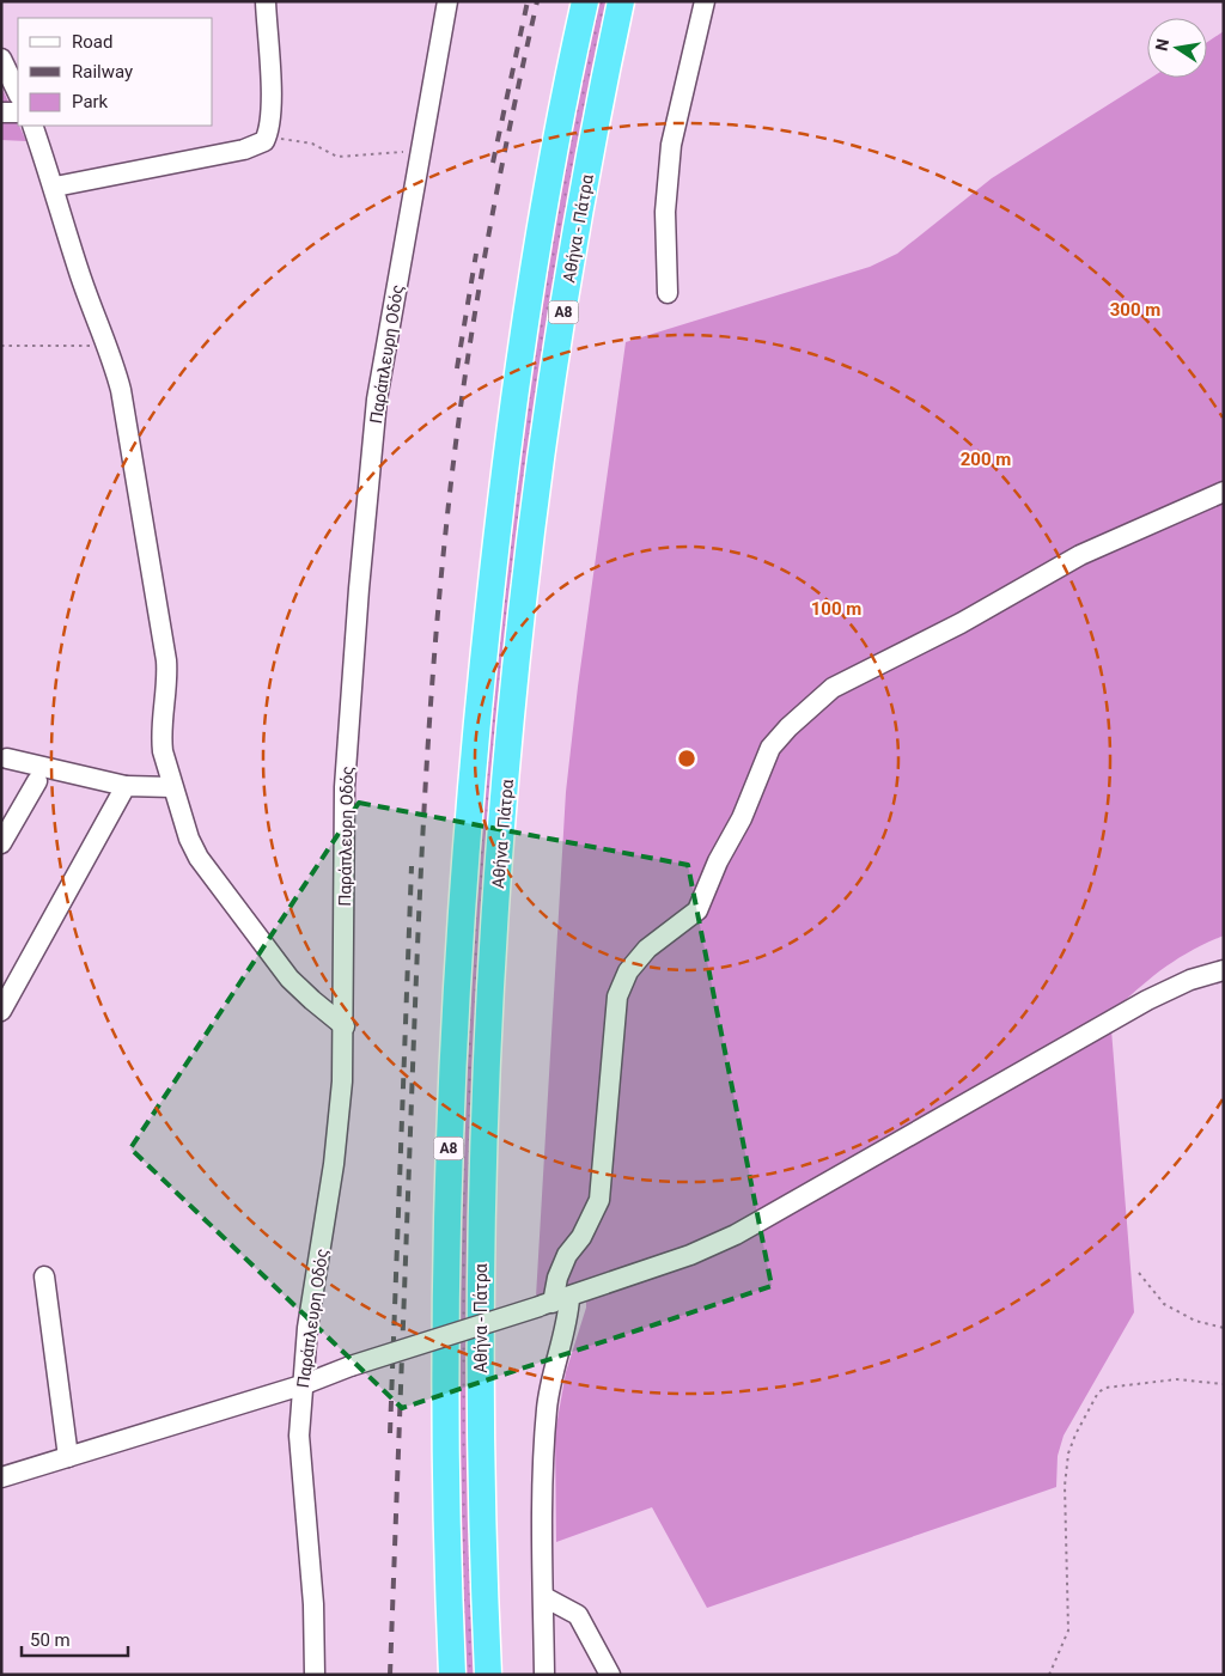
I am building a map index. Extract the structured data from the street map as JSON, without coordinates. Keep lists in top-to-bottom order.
{
  "streets": {
    "highway": ["Αθήνα - Πάτρα", "Α8"],
    "street": ["Παράπλευρη Οδός"]
  },
  "legend": ["Road", "Railway", "Park"],
  "scale_bar": "50 m",
  "north": "left",
  "rings": ["300 m", "200 m", "100 m"]
}
